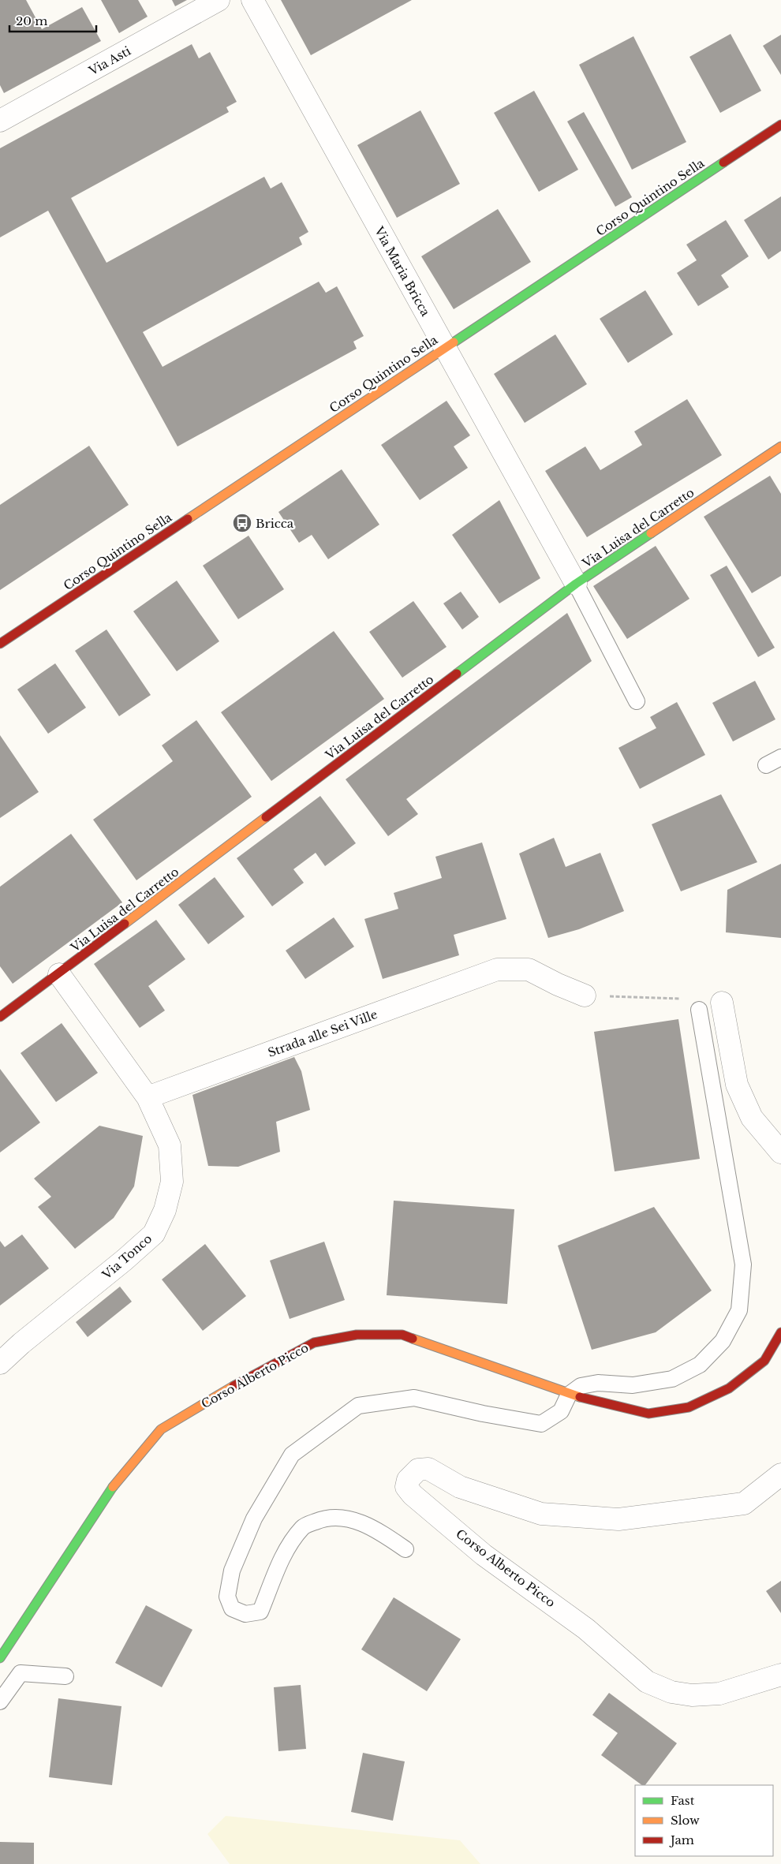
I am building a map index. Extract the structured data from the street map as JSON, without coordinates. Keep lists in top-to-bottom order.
{
  "streets": {
    "street": [
      "Via Asti",
      "Corso Quintino Sella",
      "Via Maria Bricca",
      "Via Luisa del Carretto",
      "Strada alle Sei Ville",
      "Via Tonco",
      "Corso Alberto Picco"
    ]
  },
  "crossings": [
    ["Corso Quintino Sella", "Via Maria Bricca"],
    ["Via Maria Bricca", "Via Luisa del Carretto"],
    ["Via Luisa del Carretto", "Via Tonco"],
    ["Strada alle Sei Ville", "Via Tonco"]
  ],
  "places": {
    "bus stop": ["Bricca"]
  },
  "legend": ["Fast", "Slow", "Jam"],
  "scale_bar": "20 m"
}
